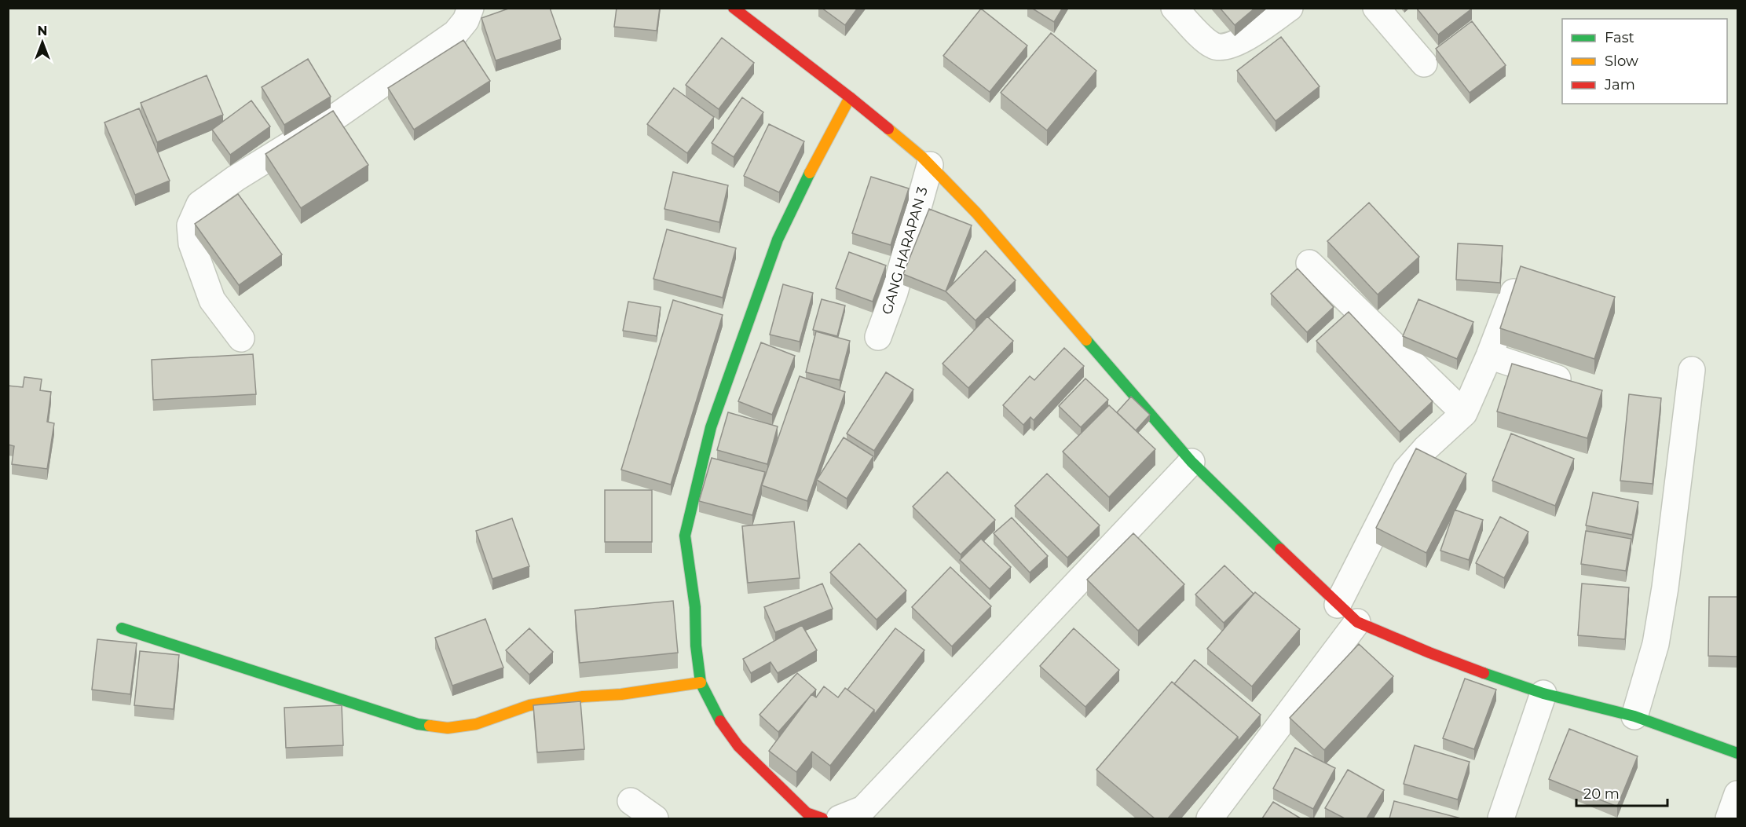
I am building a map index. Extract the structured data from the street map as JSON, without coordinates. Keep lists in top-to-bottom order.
{
  "streets": {
    "street": ["GANG HARAPAN 3"]
  },
  "legend": ["Fast", "Slow", "Jam"],
  "scale_bar": "20 m",
  "north": "top"
}
